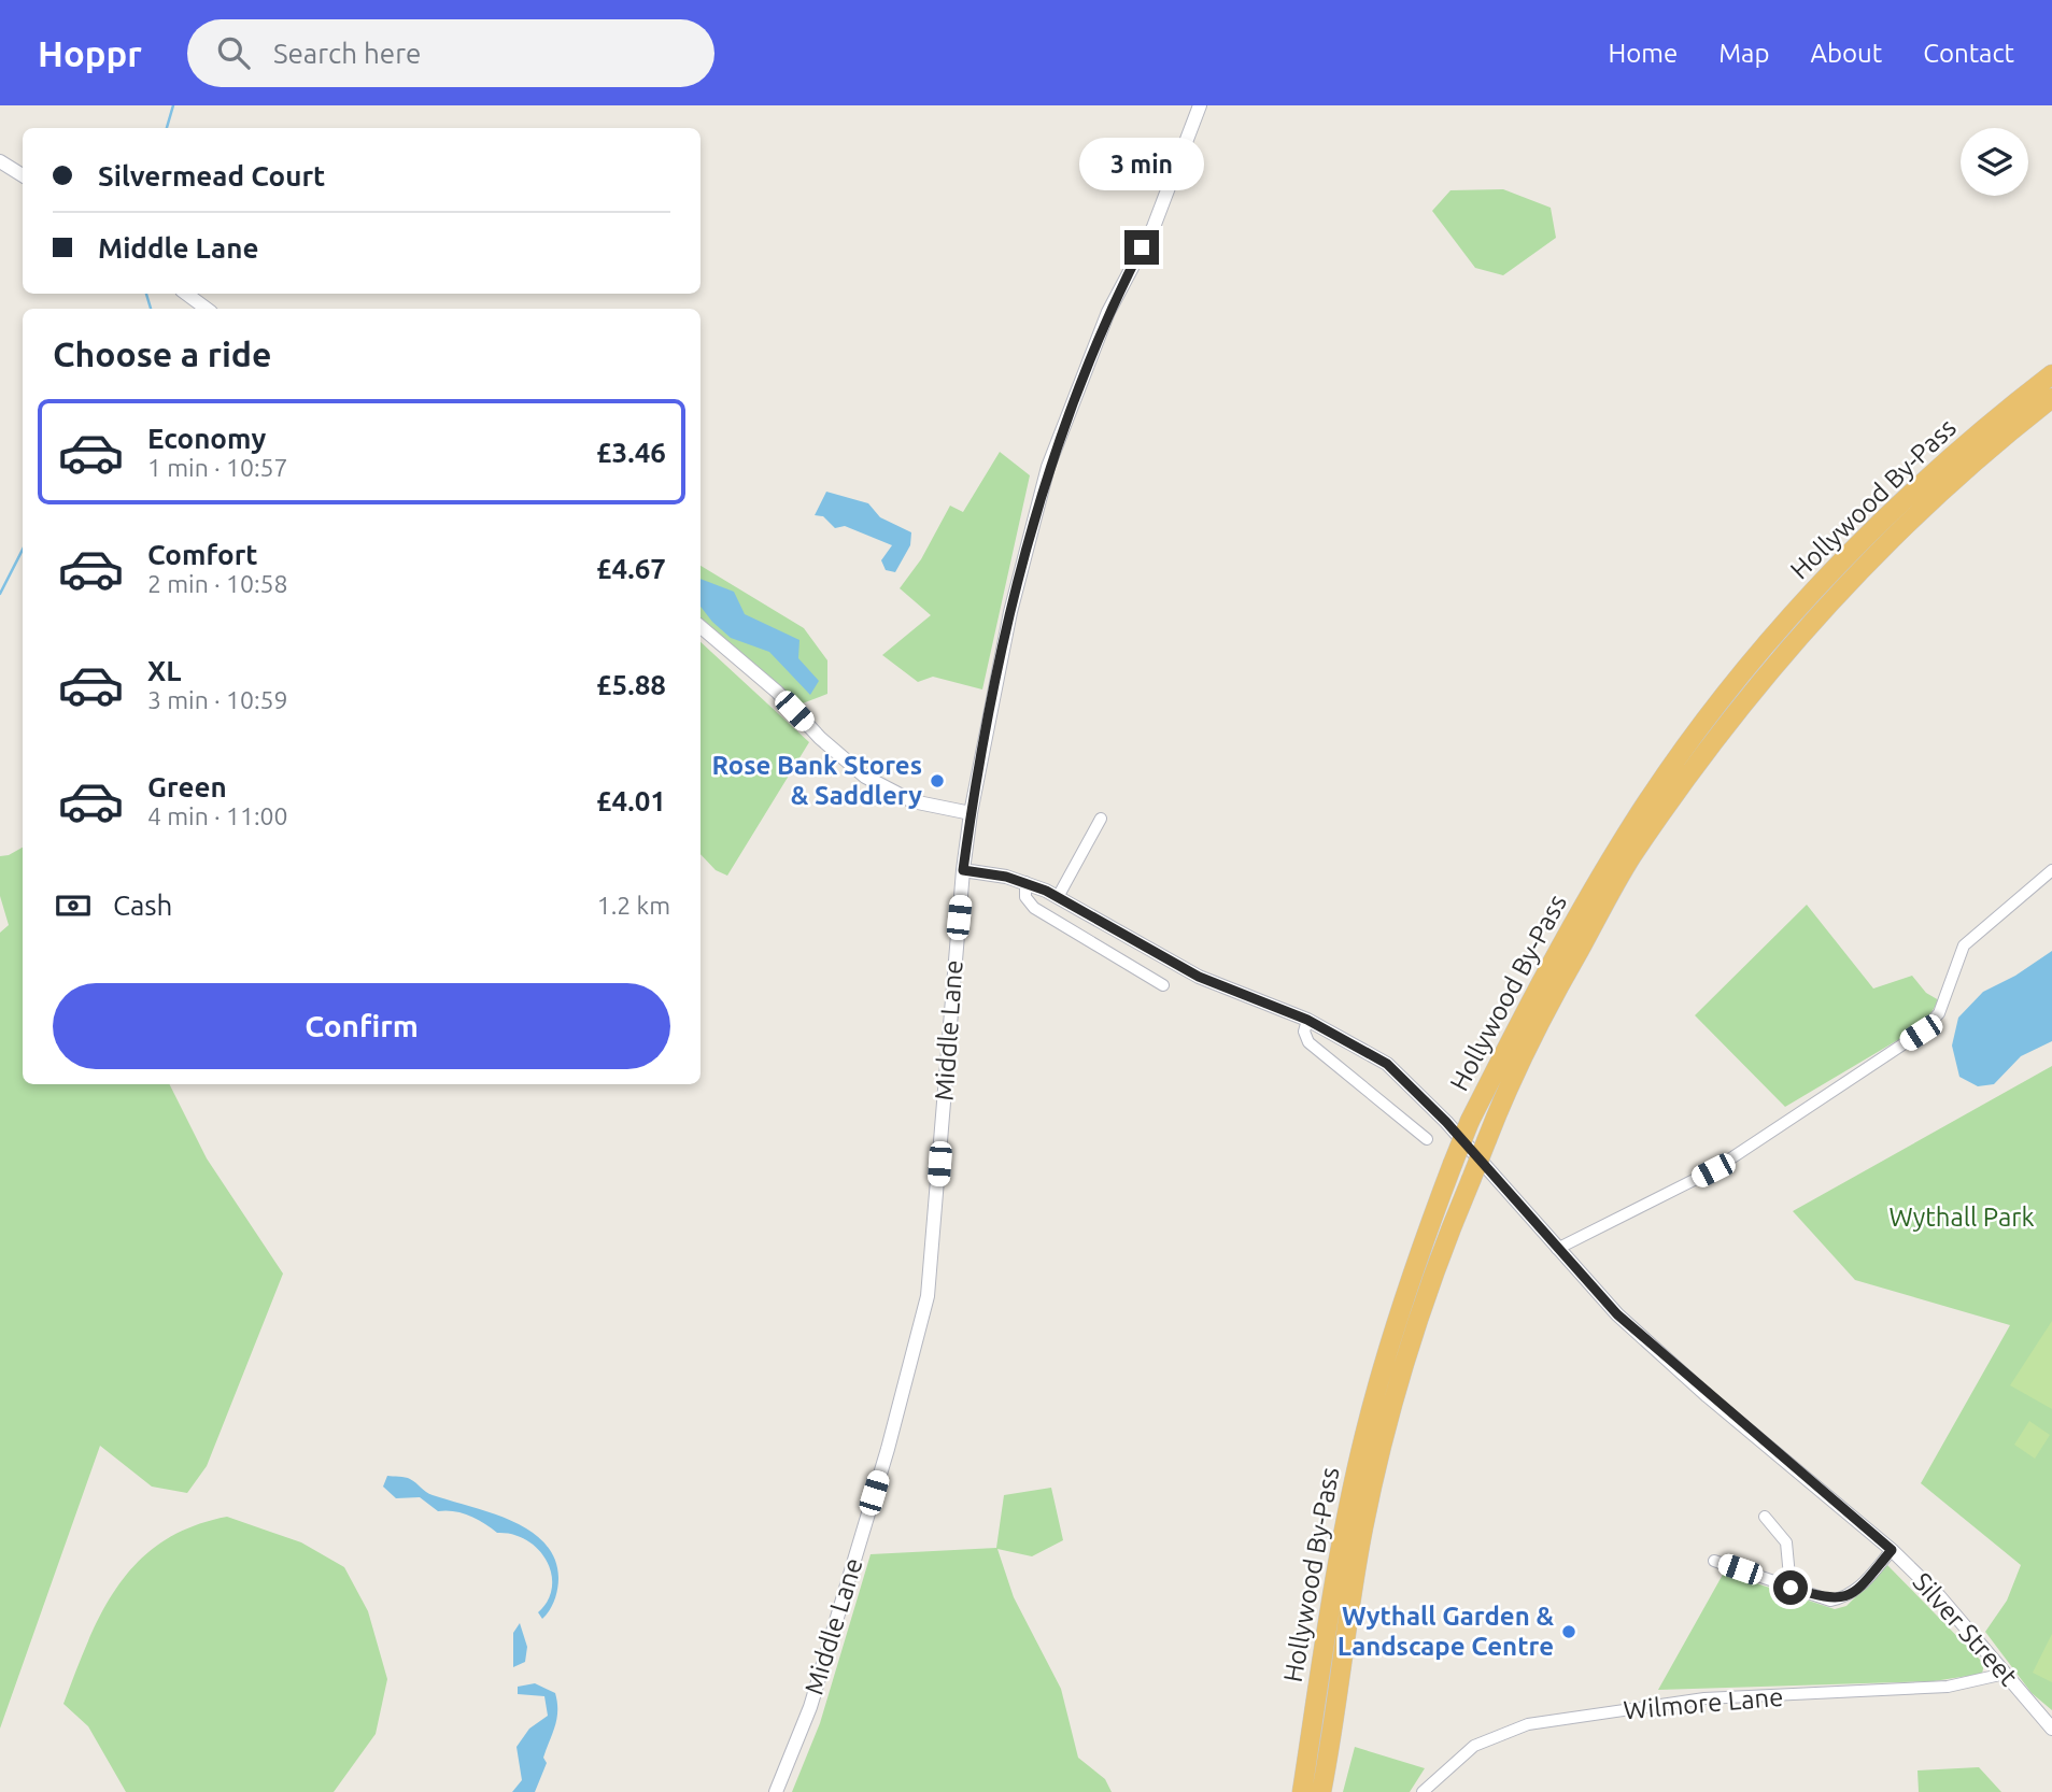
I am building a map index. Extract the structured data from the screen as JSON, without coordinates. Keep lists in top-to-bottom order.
{
  "streets": {
    "highway": ["Hollywood By-Pass"],
    "street": ["Middle Lane", "Silver Street", "Wilmore Lane"]
  },
  "crossings": [
    ["Middle Lane", "Silver Street"],
    ["Silver Street", "Wilmore Lane"]
  ],
  "parks": ["Wythall Park"],
  "places": ["Rose Bank Stores & Saddlery", "Wythall Garden & Landscape Centre"],
  "page": {
    "header": "Hoppr",
    "search": "Search here",
    "nav": [
      "Home",
      "Map",
      "About",
      "Contact"
    ],
    "banner": ["Silvermead Court", "Middle Lane"],
    "bubble": "3 min",
    "heading": "Choose a ride",
    "list": [
      {
        "name": "Economy",
        "note": "1 min · 10:57",
        "value": "£3.46"
      },
      {
        "name": "Comfort",
        "note": "2 min · 10:58",
        "value": "£4.67"
      },
      {
        "name": "XL",
        "note": "3 min · 10:59",
        "value": "£5.88"
      },
      {
        "name": "Green",
        "note": "4 min · 11:00",
        "value": "£4.01"
      }
    ],
    "pay": ["Cash", "1.2 km"],
    "buttons": "Confirm"
  }
}
